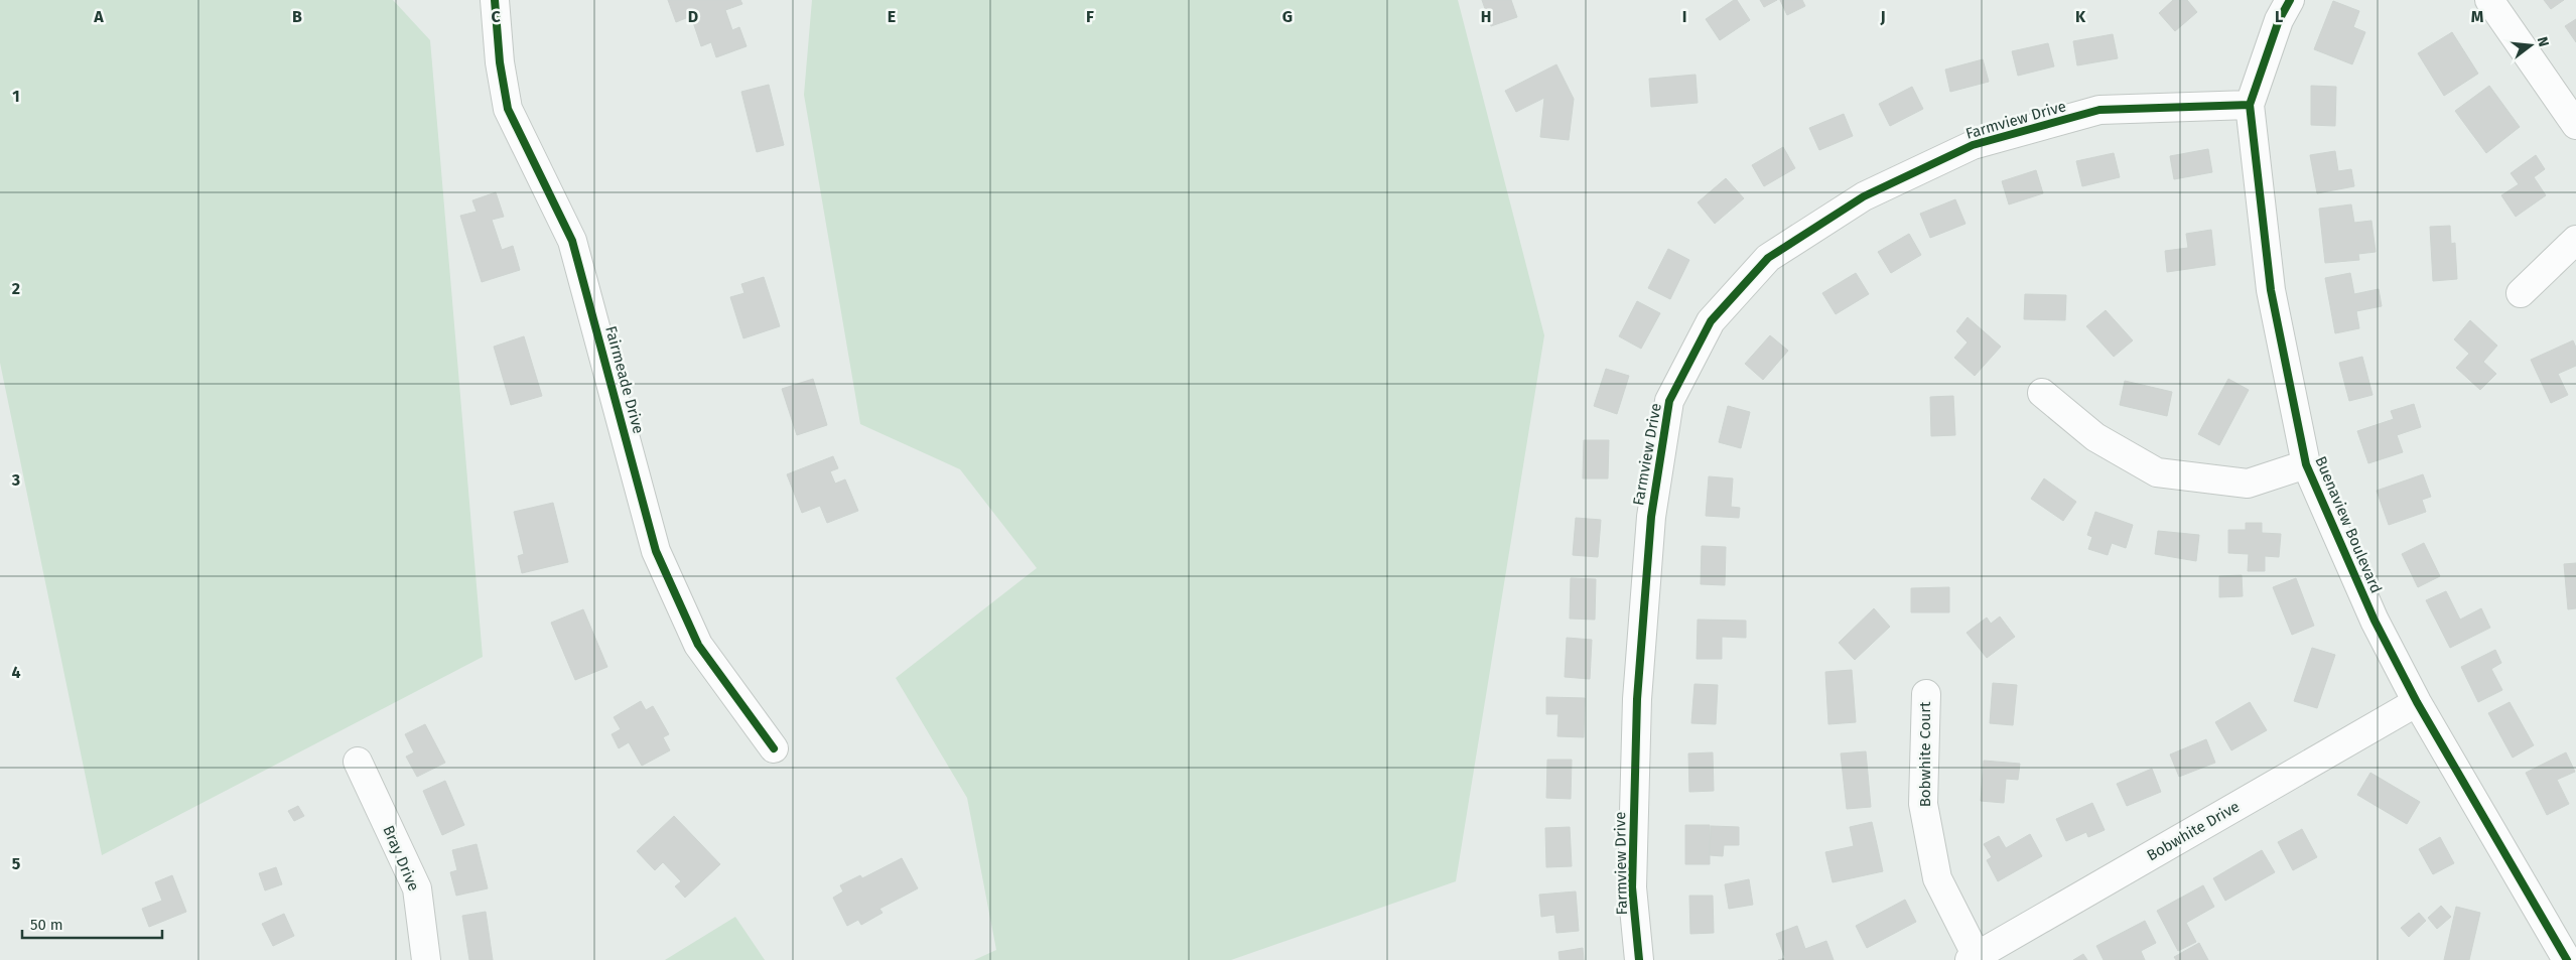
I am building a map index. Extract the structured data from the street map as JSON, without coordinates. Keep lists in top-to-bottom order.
{
  "streets": {
    "street": [
      "Farmview Drive",
      "Fairmeade Drive",
      "Buenaview Boulevard",
      "Bobwhite Court",
      "Bobwhite Drive",
      "Bray Drive"
    ]
  },
  "crossings": [
    ["Farmview Drive", "Buenaview Boulevard"],
    ["Buenaview Boulevard", "Bobwhite Drive"],
    ["Bobwhite Court", "Bobwhite Drive"]
  ],
  "scale_bar": "50 m",
  "north": "right",
  "grid": {
    "columns": [
      "A",
      "B",
      "C",
      "D",
      "E",
      "F",
      "G",
      "H",
      "I",
      "J",
      "K",
      "L",
      "M"
    ],
    "rows": [
      "1",
      "2",
      "3",
      "4",
      "5"
    ]
  }
}
